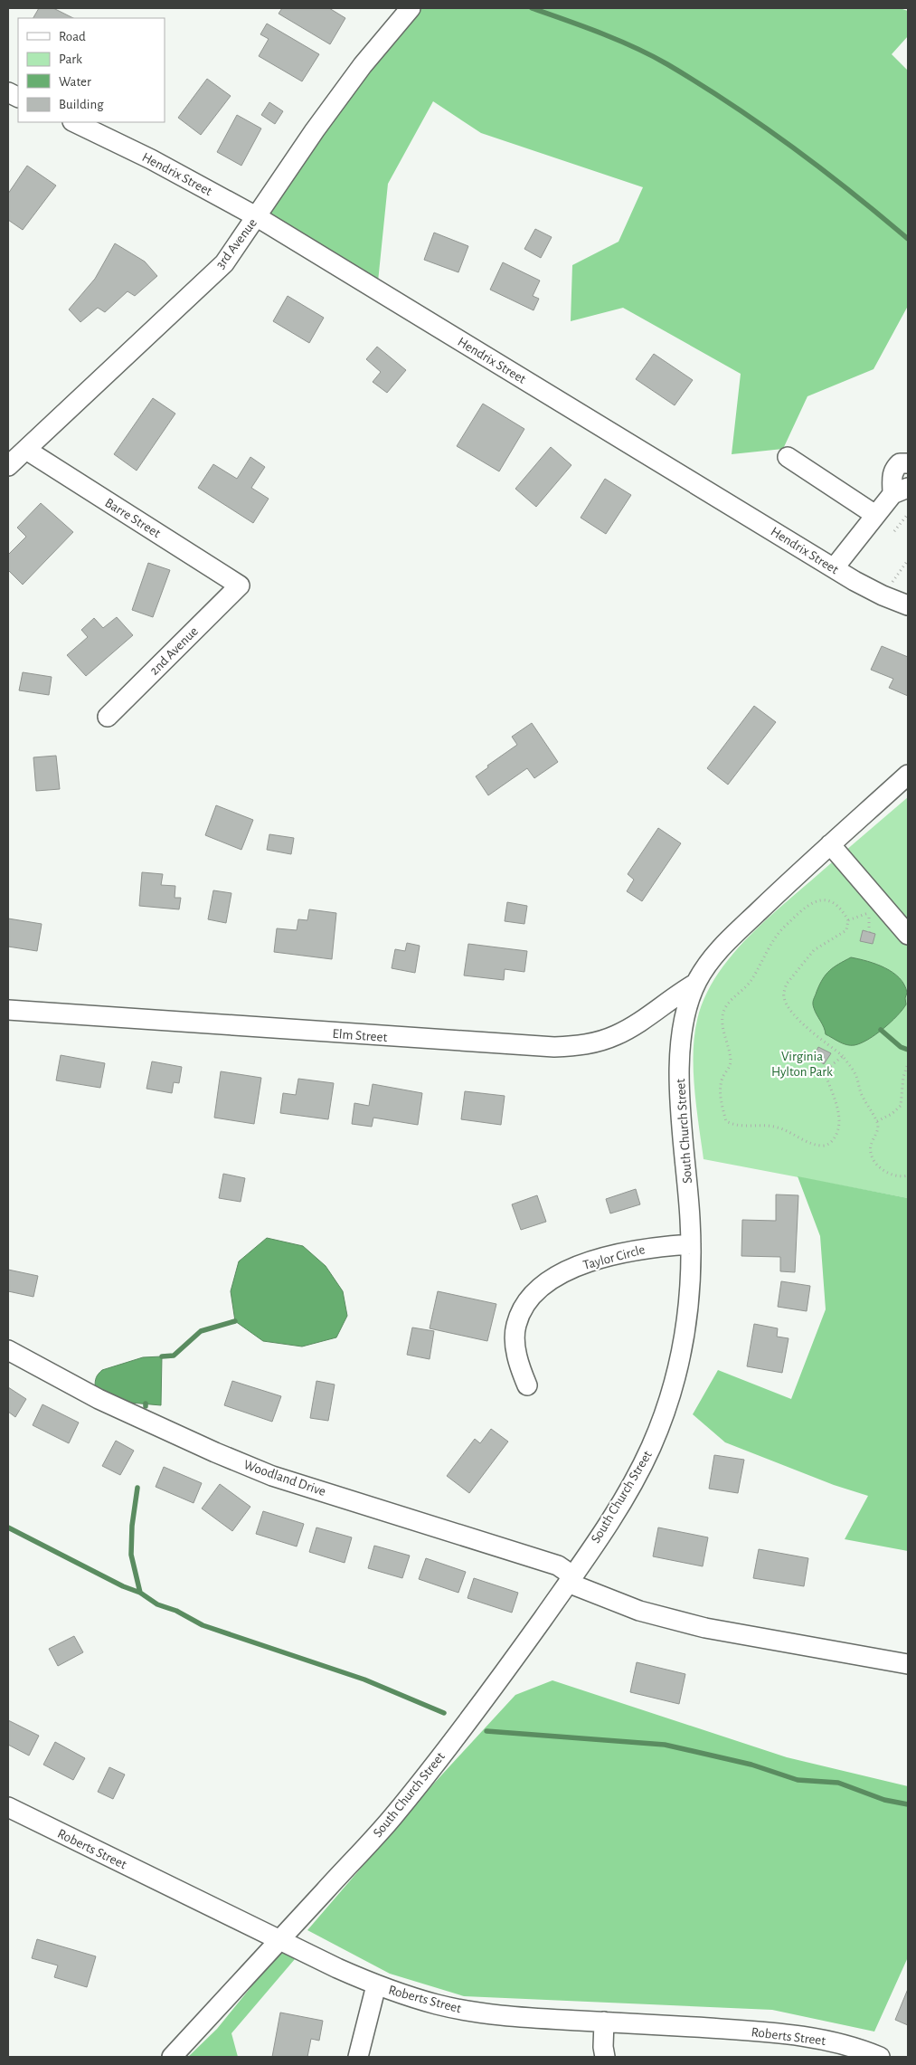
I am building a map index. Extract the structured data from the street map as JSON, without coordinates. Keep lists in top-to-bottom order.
{
  "streets": {
    "street": [
      "Hendrix Street",
      "3rd Avenue",
      "Barre Street",
      "2nd Avenue",
      "Elm Street",
      "South Church Street",
      "Taylor Circle",
      "Woodland Drive",
      "Roberts Street"
    ]
  },
  "crossings": [
    ["Hendrix Street", "3rd Avenue"],
    ["3rd Avenue", "Barre Street"],
    ["Barre Street", "2nd Avenue"],
    ["Elm Street", "South Church Street"],
    ["South Church Street", "Taylor Circle"],
    ["South Church Street", "Woodland Drive"],
    ["South Church Street", "Roberts Street"]
  ],
  "parks": ["Virginia Hylton Park"],
  "legend": [
    "Road",
    "Park",
    "Water",
    "Building"
  ]
}
